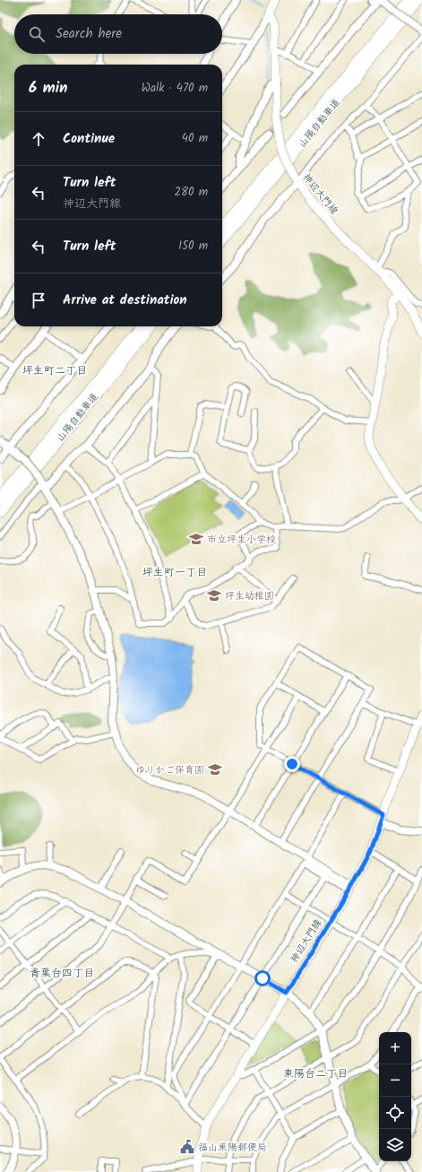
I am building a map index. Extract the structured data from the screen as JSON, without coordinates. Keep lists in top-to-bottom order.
{
  "streets": {
    "highway": ["山陽自動車道"],
    "main road": ["神辺大門線"]
  },
  "districts": [
    "坪生町二丁目",
    "坪生町一丁目",
    "青葉台四丁目",
    "東陽台二丁目"
  ],
  "places": {
    "school or university": ["市立坪生小学校", "坪生幼稚園", "ゆりかご保育園"],
    "public building": ["福山東陽郵便局"]
  },
  "page": {
    "search": "Search here",
    "heading": ["6 min", "Walk · 470 m"],
    "list": [
      ["Continue", "40 m"],
      ["Turn left", "神辺大門線", "280 m"],
      ["Turn left", "150 m"],
      "Arrive at destination"
    ],
    "map_buttons": ["+", "−"]
  }
}
